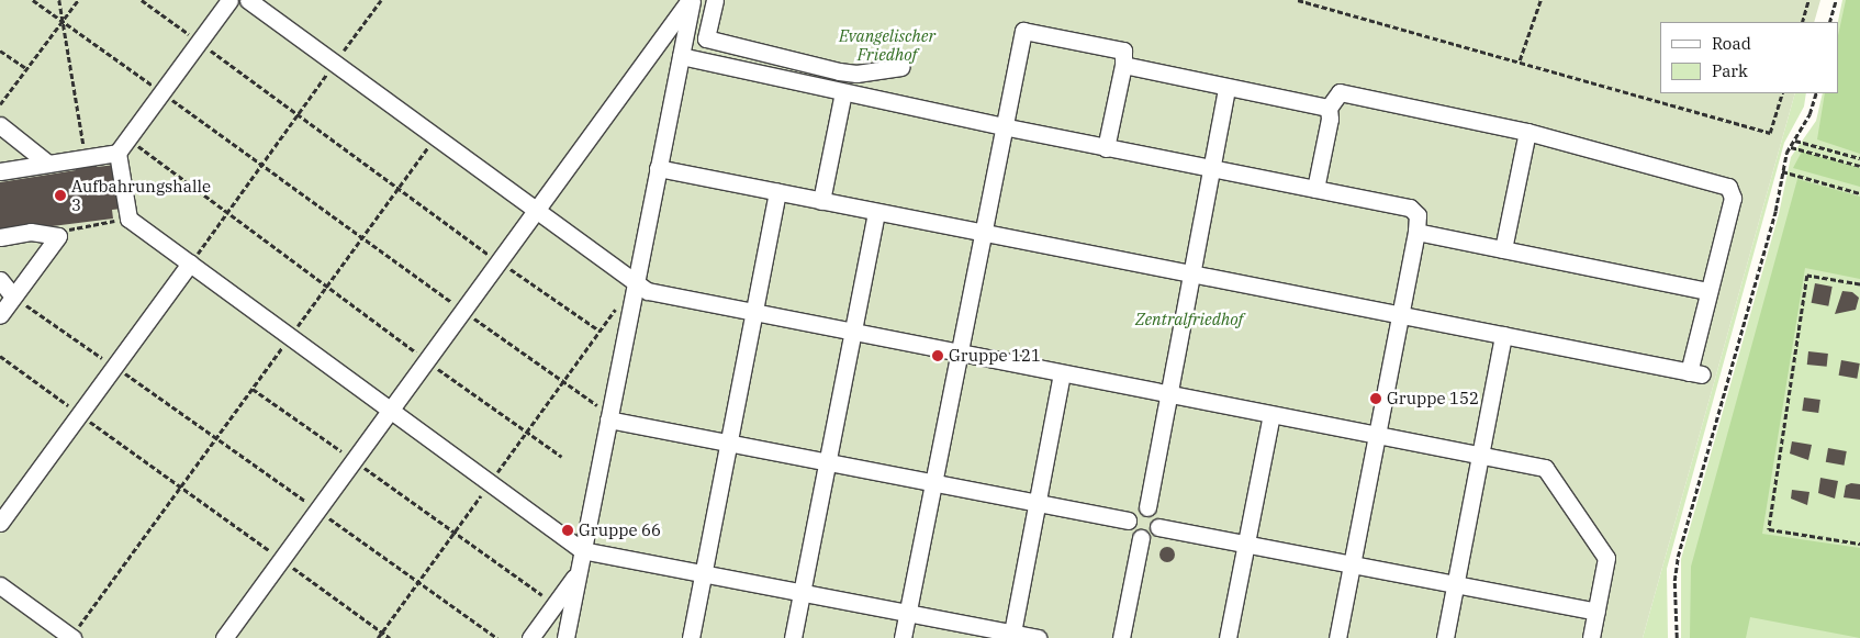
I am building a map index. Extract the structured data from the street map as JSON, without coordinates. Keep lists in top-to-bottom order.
{
  "parks": ["Evangelischer Friedhof", "Zentralfriedhof"],
  "places": [
    "Aufbahrungshalle 3",
    "Gruppe 121",
    "Gruppe 152",
    "Gruppe 66"
  ],
  "legend": ["Road", "Park"]
}
